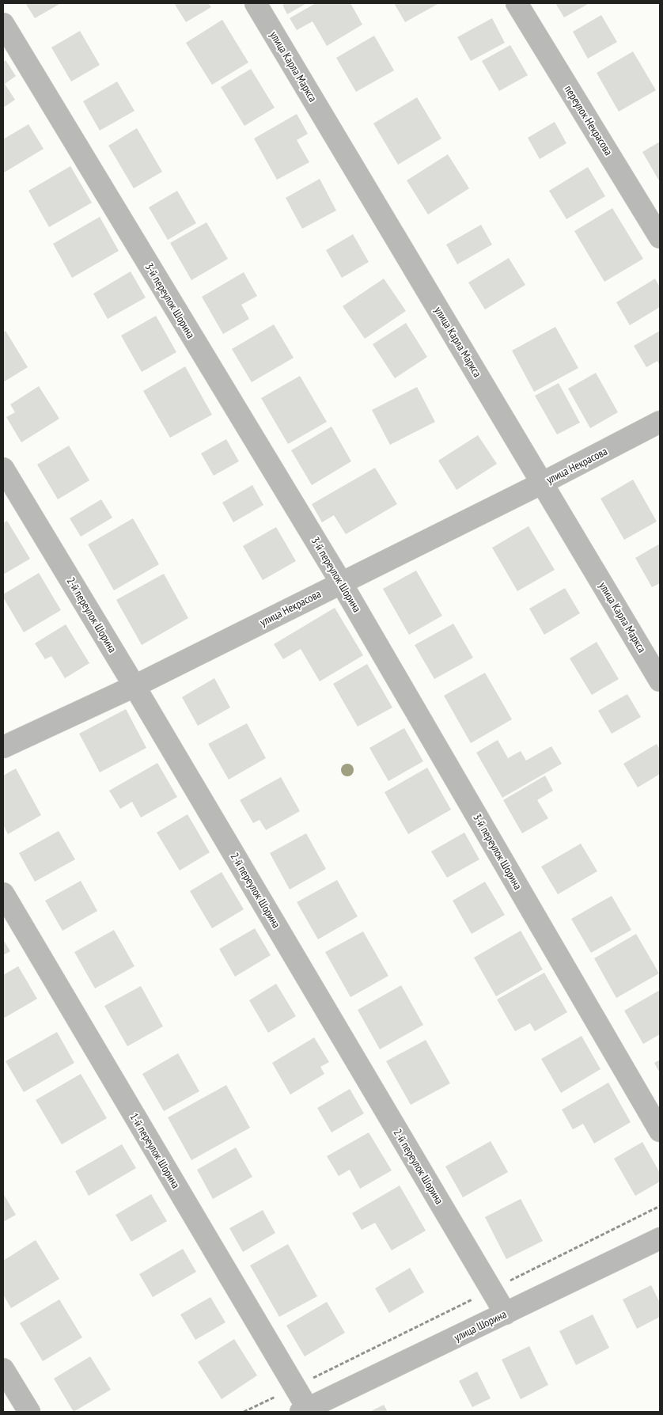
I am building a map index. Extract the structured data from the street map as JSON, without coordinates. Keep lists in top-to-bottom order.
{
  "streets": {
    "street": [
      "улица Карла Маркса",
      "переулок Некрасова",
      "3-й переулок Шорина",
      "улица Некрасова",
      "2-й переулок Шорина",
      "1-й переулок Шорина",
      "улица Шорина"
    ]
  },
  "crossings": [
    ["улица Карла Маркса", "улица Некрасова"],
    ["3-й переулок Шорина", "улица Некрасова"],
    ["улица Некрасова", "2-й переулок Шорина"],
    ["2-й переулок Шорина", "улица Шорина"],
    ["1-й переулок Шорина", "улица Шорина"]
  ]
}
